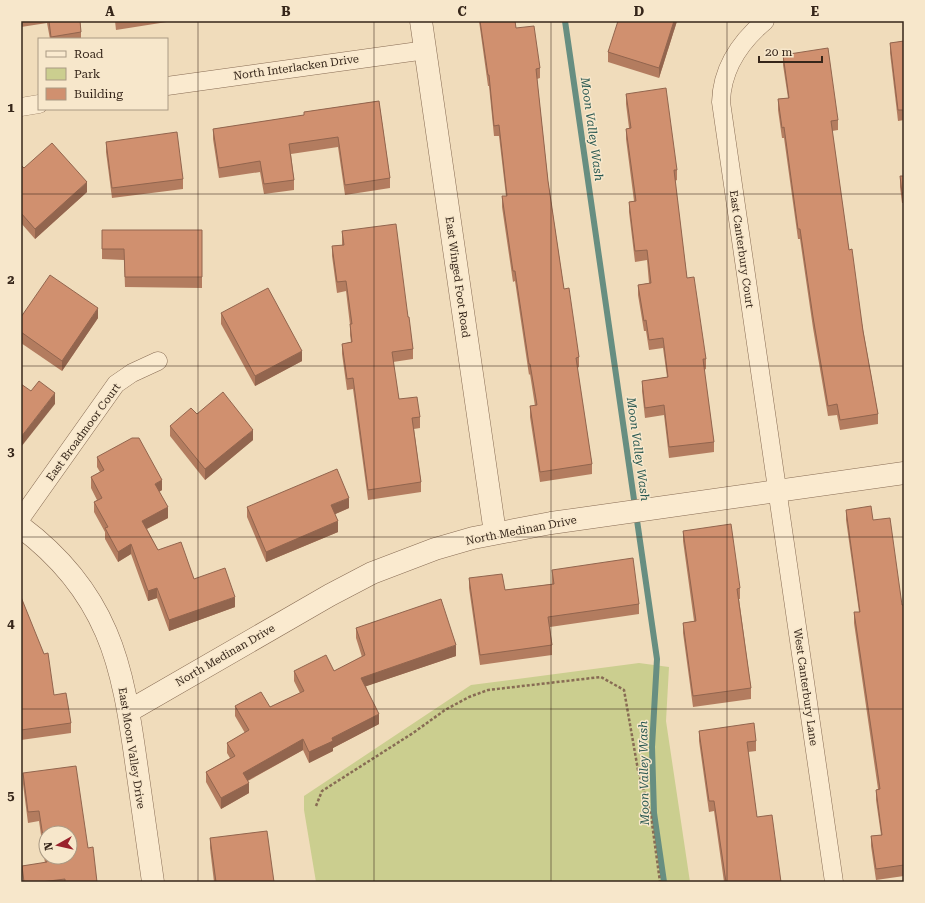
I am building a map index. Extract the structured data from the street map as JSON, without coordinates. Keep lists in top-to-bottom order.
{
  "streets": {
    "street": [
      "North Interlacken Drive",
      "East Canterbury Court",
      "East Winged Foot Road",
      "East Broadmoor Court",
      "North Medinan Drive",
      "West Canterbury Lane",
      "East Moon Valley Drive"
    ]
  },
  "crossings": [
    ["North Interlacken Drive", "East Winged Foot Road"],
    ["East Canterbury Court", "North Medinan Drive"],
    ["East Canterbury Court", "West Canterbury Lane"],
    ["East Winged Foot Road", "North Medinan Drive"],
    ["North Medinan Drive", "West Canterbury Lane"],
    ["North Medinan Drive", "East Moon Valley Drive"]
  ],
  "water": ["Moon Valley Wash"],
  "legend": ["Road", "Park", "Building"],
  "scale_bar": "20 m",
  "north": "left",
  "grid": {
    "columns": [
      "A",
      "B",
      "C",
      "D",
      "E"
    ],
    "rows": [
      "1",
      "2",
      "3",
      "4",
      "5"
    ]
  }
}
